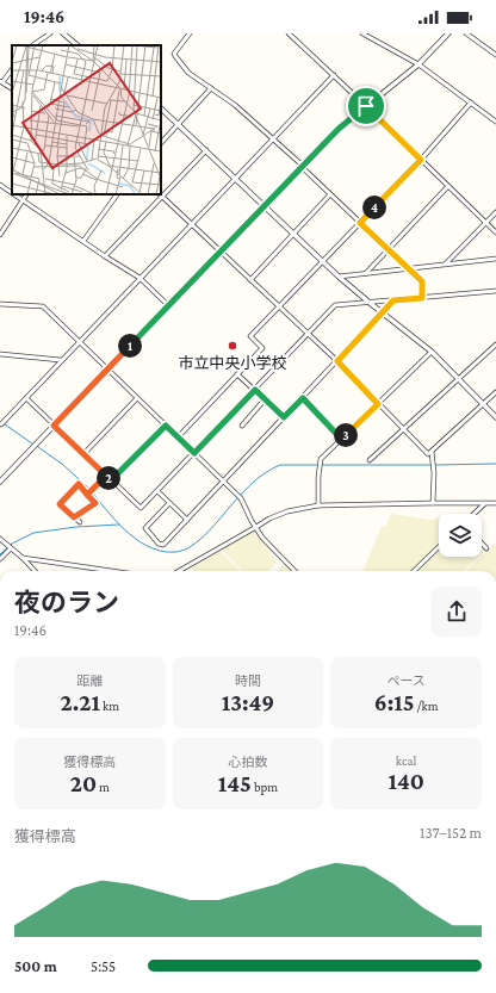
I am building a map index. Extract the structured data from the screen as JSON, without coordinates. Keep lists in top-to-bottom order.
{
  "places": ["市立中央小学校"],
  "page": {
    "status": "19:46",
    "pins": [
      "4",
      "1",
      "3",
      "2"
    ],
    "heading": ["夜のラン", "19:46"],
    "stats": [
      ["距離", "2.21 km"],
      ["時間", "13:49"],
      ["ペース", "6:15 /km"],
      ["獲得標高", "20 m"],
      ["心拍数", "145 bpm"],
      ["kcal", "140"]
    ],
    "chart": ["獲得標高", "137–152 m"],
    "list": [
      {
        "name": "500 m",
        "note": "5:55"
      }
    ]
  }
}
